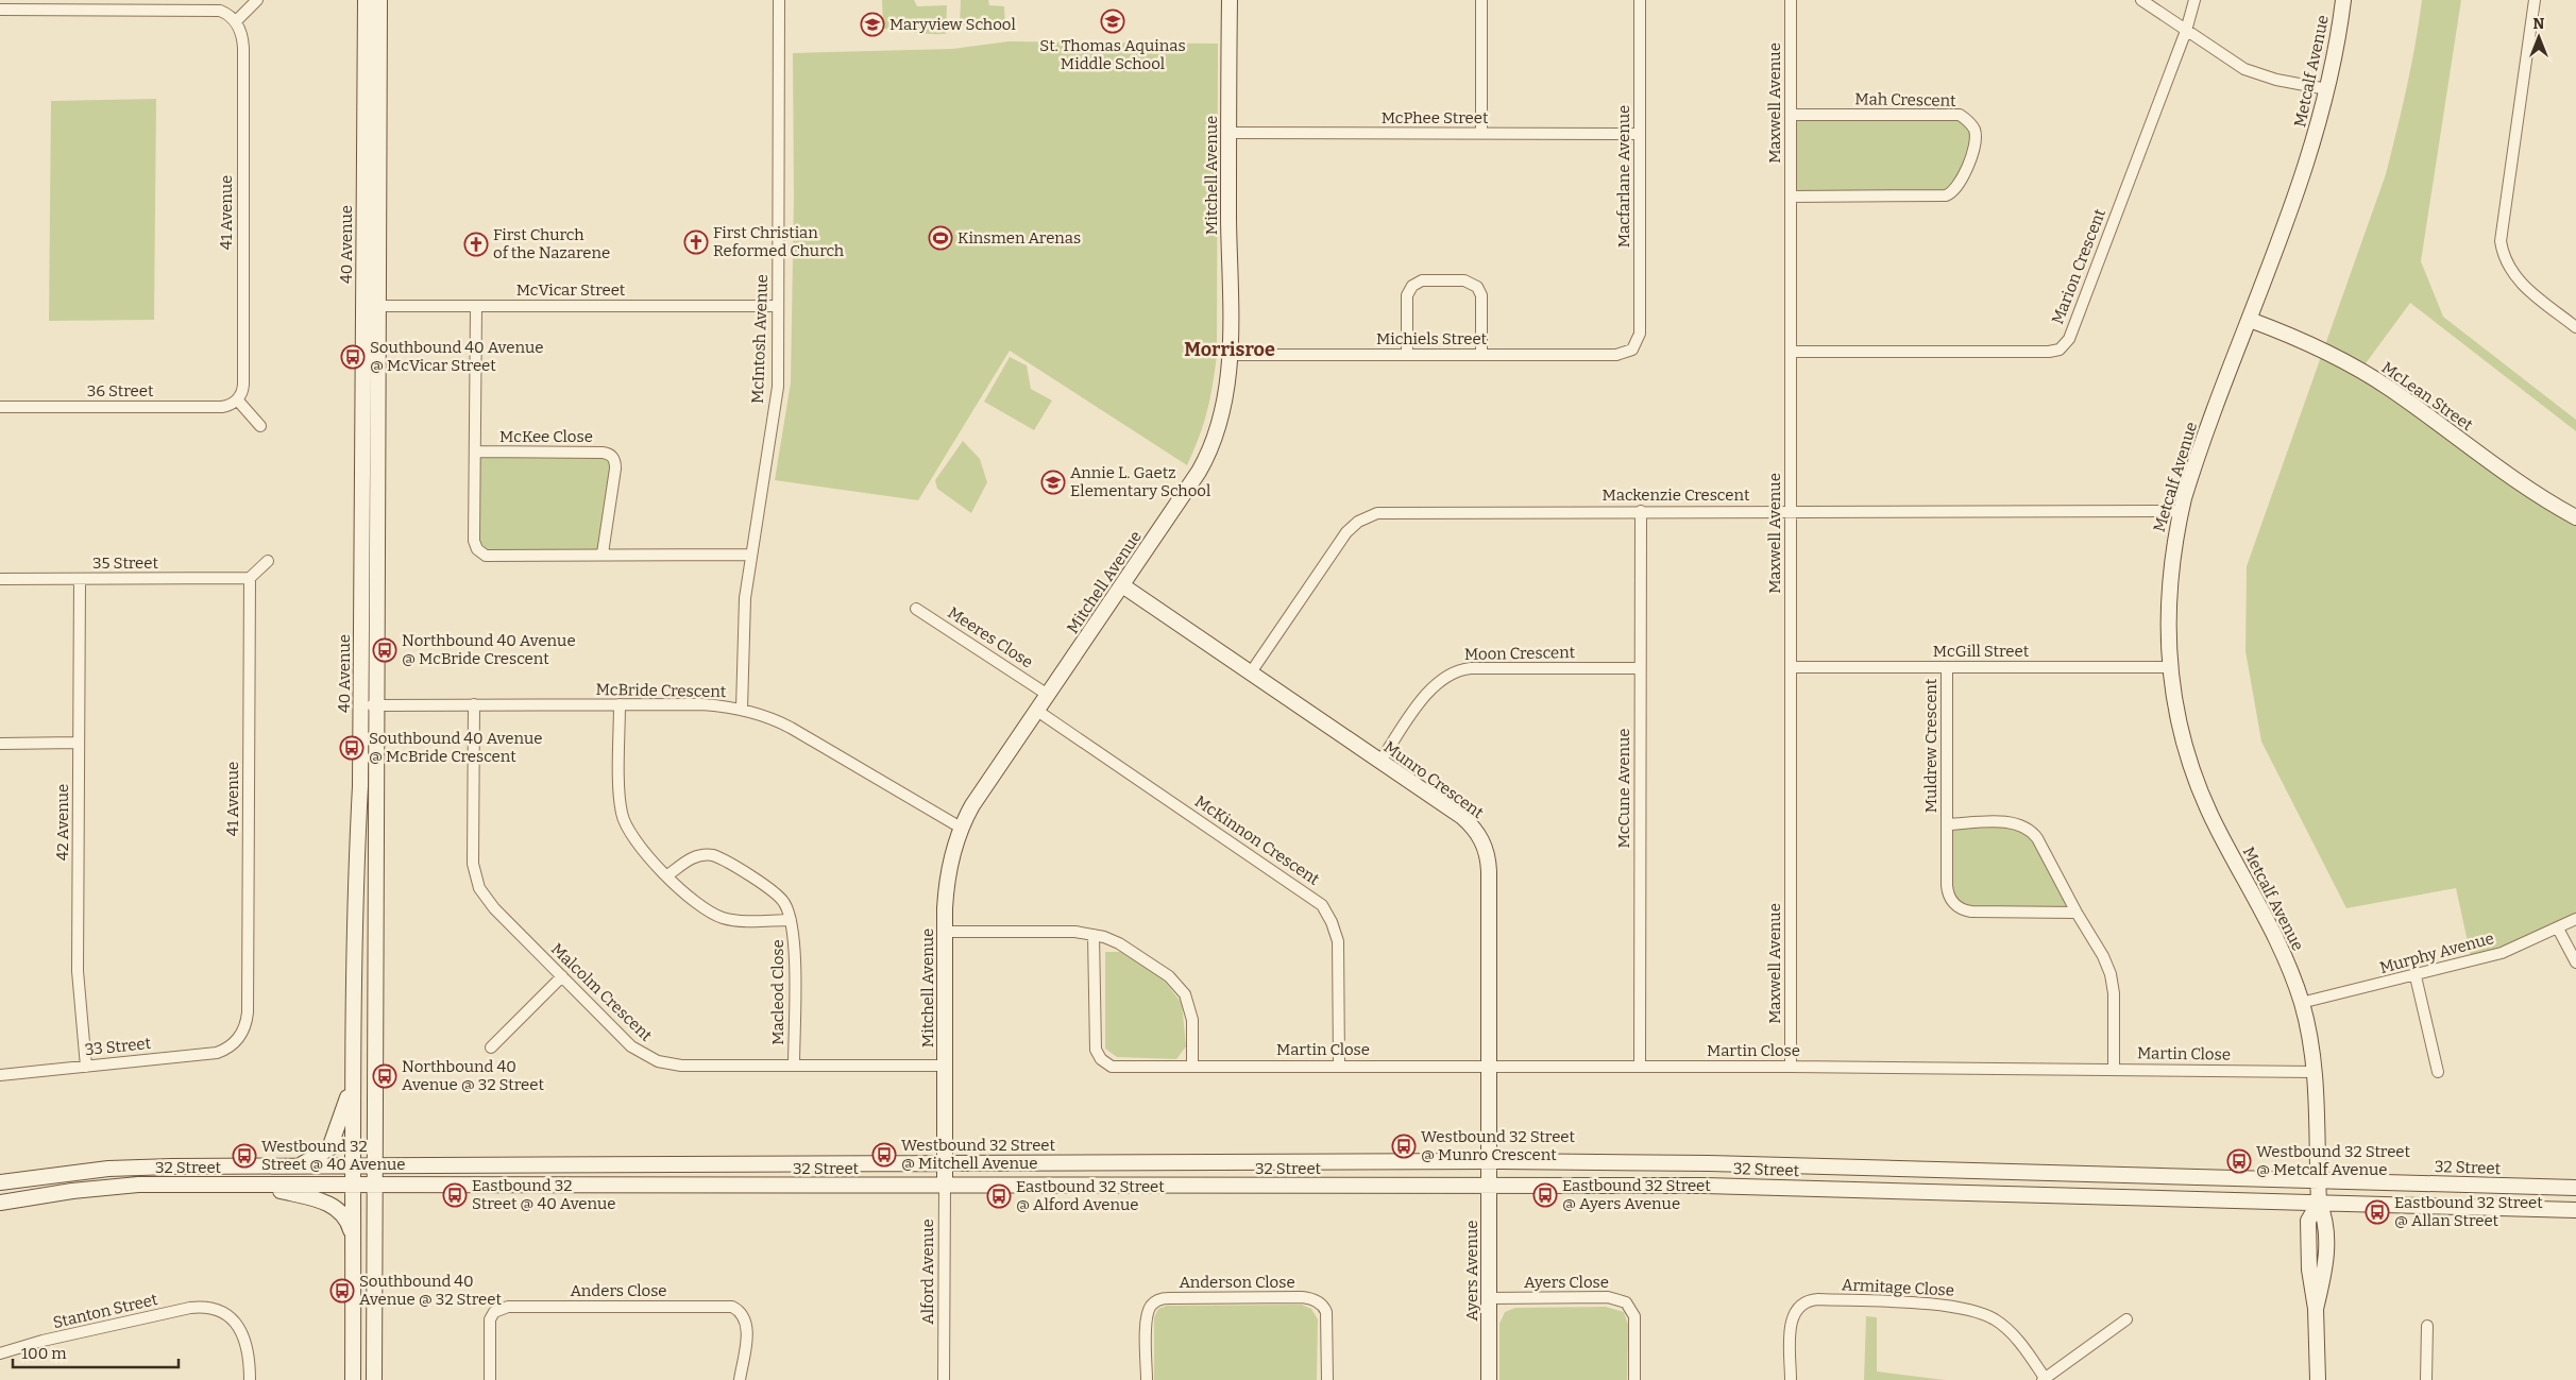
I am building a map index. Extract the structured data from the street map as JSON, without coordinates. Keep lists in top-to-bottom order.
{
  "streets": {
    "main road": [
      "Metcalf Avenue",
      "Mitchell Avenue",
      "40 Avenue",
      "McLean Street",
      "Munro Crescent",
      "32 Street",
      "Ayers Avenue",
      "Alford Avenue"
    ],
    "street": [
      "Mah Crescent",
      "Maxwell Avenue",
      "McPhee Street",
      "Macfarlane Avenue",
      "41 Avenue",
      "Marion Crescent",
      "McVicar Street",
      "McIntosh Avenue",
      "Michiels Street",
      "36 Street",
      "McKee Close",
      "Mackenzie Crescent",
      "35 Street",
      "Meeres Close",
      "McGill Street",
      "Moon Crescent",
      "McBride Crescent",
      "Muldrew Crescent",
      "McCune Avenue",
      "42 Avenue",
      "McKinnon Crescent",
      "Murphy Avenue",
      "Malcolm Crescent",
      "Macleod Close",
      "33 Street",
      "Martin Close",
      "Anderson Close",
      "Ayers Close",
      "Armitage Close",
      "Anders Close",
      "Stanton Street"
    ]
  },
  "crossings": [
    ["Metcalf Avenue", "McLean Street"],
    ["Metcalf Avenue", "Mackenzie Crescent"],
    ["Metcalf Avenue", "McGill Street"],
    ["Metcalf Avenue", "Murphy Avenue"],
    ["Metcalf Avenue", "Martin Close"],
    ["Metcalf Avenue", "32 Street"],
    ["Mah Crescent", "Maxwell Avenue"],
    ["Maxwell Avenue", "Marion Crescent"],
    ["Maxwell Avenue", "Mackenzie Crescent"],
    ["Maxwell Avenue", "McGill Street"],
    ["Maxwell Avenue", "Martin Close"],
    ["McPhee Street", "Mitchell Avenue"],
    ["McPhee Street", "Macfarlane Avenue"],
    ["Mitchell Avenue", "Michiels Street"],
    ["Mitchell Avenue", "Meeres Close"],
    ["Mitchell Avenue", "McBride Crescent"],
    ["Mitchell Avenue", "Munro Crescent"],
    ["Mitchell Avenue", "McKinnon Crescent"],
    ["Mitchell Avenue", "Malcolm Crescent"],
    ["Mitchell Avenue", "32 Street"],
    ["Mitchell Avenue", "Alford Avenue"],
    ["Macfarlane Avenue", "Michiels Street"],
    ["41 Avenue", "36 Street"],
    ["41 Avenue", "35 Street"],
    ["41 Avenue", "33 Street"],
    ["40 Avenue", "McVicar Street"],
    ["40 Avenue", "McBride Crescent"],
    ["40 Avenue", "32 Street"],
    ["McVicar Street", "McIntosh Avenue"],
    ["McIntosh Avenue", "McBride Crescent"],
    ["Mackenzie Crescent", "Munro Crescent"],
    ["Mackenzie Crescent", "McCune Avenue"],
    ["35 Street", "42 Avenue"],
    ["McGill Street", "Muldrew Crescent"],
    ["Moon Crescent", "Munro Crescent"],
    ["Moon Crescent", "McCune Avenue"],
    ["McBride Crescent", "Malcolm Crescent"],
    ["McBride Crescent", "Macleod Close"],
    ["Muldrew Crescent", "Martin Close"],
    ["Munro Crescent", "Martin Close"],
    ["Munro Crescent", "32 Street"],
    ["Munro Crescent", "Ayers Avenue"],
    ["McCune Avenue", "Martin Close"],
    ["42 Avenue", "33 Street"],
    ["McKinnon Crescent", "Martin Close"],
    ["Malcolm Crescent", "Macleod Close"],
    ["32 Street", "Ayers Avenue"],
    ["32 Street", "Alford Avenue"],
    ["Ayers Avenue", "Ayers Close"]
  ],
  "districts": ["Morrisroe"],
  "places": {
    "school or university": ["St. Thomas Aquinas Middle School", "Maryview School", "Annie L. Gaetz Elementary School"],
    "sports": ["Kinsmen Arenas"],
    "church": ["First Christian Reformed Church", "First Church of the Nazarene"],
    "bus stop": [
      "Southbound 40 Avenue @ McVicar Street",
      "Northbound 40 Avenue @ McBride Crescent",
      "Southbound 40 Avenue @ McBride Crescent",
      "Northbound 40 Avenue @ 32 Street",
      "Westbound 32 Street @ Munro Crescent",
      "Westbound 32 Street @ Mitchell Avenue",
      "Westbound 32 Street @ 40 Avenue",
      "Westbound 32 Street @ Metcalf Avenue",
      "Eastbound 32 Street @ 40 Avenue",
      "Eastbound 32 Street @ Ayers Avenue",
      "Eastbound 32 Street @ Alford Avenue",
      "Eastbound 32 Street @ Allan Street",
      "Southbound 40 Avenue @ 32 Street"
    ]
  },
  "scale_bar": "100 m",
  "north": "top"
}
